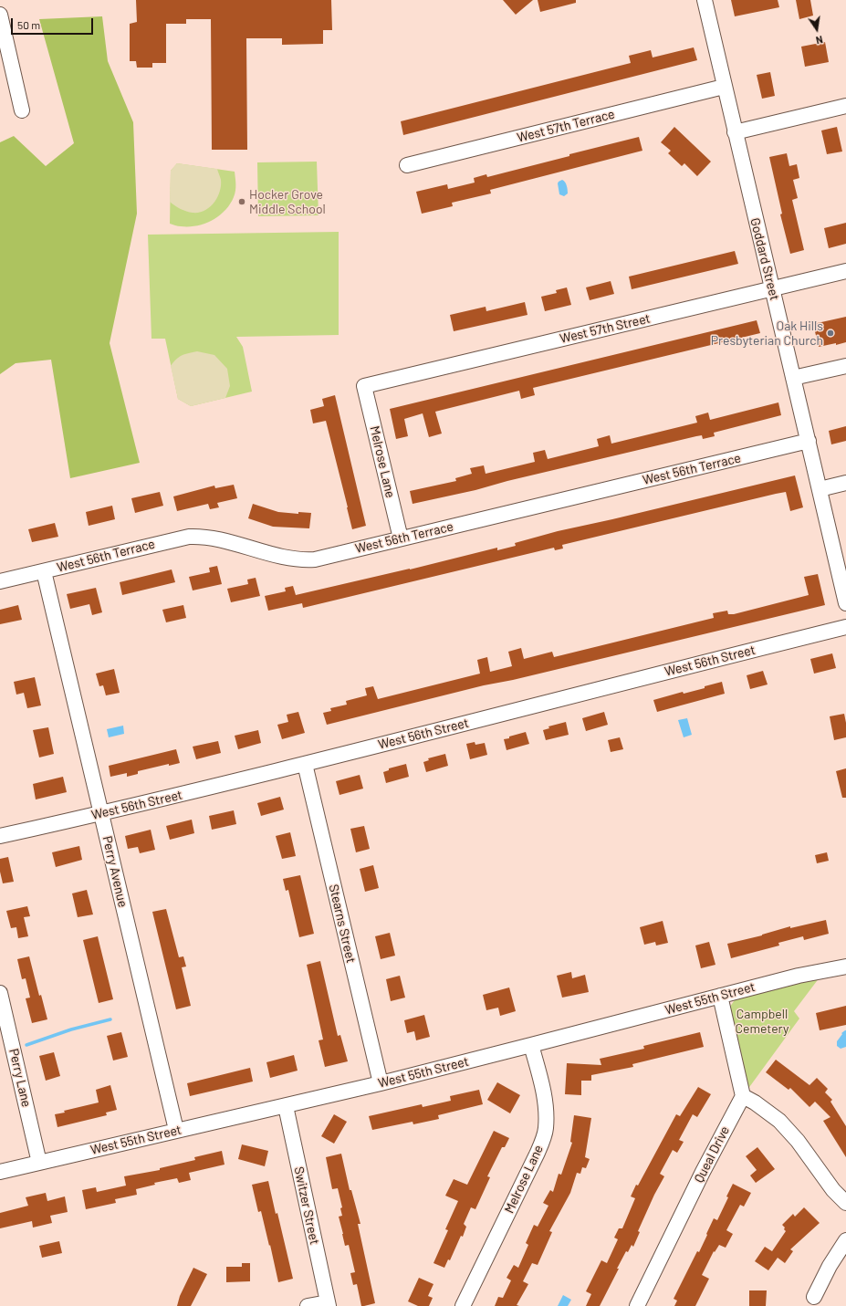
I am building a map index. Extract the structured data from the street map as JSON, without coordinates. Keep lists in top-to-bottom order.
{
  "streets": {
    "street": [
      "West 57th Terrace",
      "Goddard Street",
      "West 57th Street",
      "Melrose Lane",
      "West 56th Terrace",
      "West 56th Street",
      "Perry Avenue",
      "Stearns Street",
      "West 55th Street",
      "Perry Lane",
      "Queal Drive",
      "Switzer Street"
    ]
  },
  "crossings": [
    ["West 57th Terrace", "Goddard Street"],
    ["Goddard Street", "West 57th Street"],
    ["Goddard Street", "West 56th Terrace"],
    ["West 57th Street", "Melrose Lane"],
    ["Melrose Lane", "West 56th Terrace"],
    ["Melrose Lane", "West 55th Street"],
    ["West 56th Terrace", "Perry Avenue"],
    ["West 56th Street", "Perry Avenue"],
    ["West 56th Street", "Stearns Street"],
    ["Perry Avenue", "West 55th Street"],
    ["Stearns Street", "West 55th Street"],
    ["West 55th Street", "Perry Lane"],
    ["West 55th Street", "Switzer Street"]
  ],
  "parks": ["Campbell Cemetery"],
  "places": ["Hocker Grove Middle School", "Oak Hills Presbyterian Church"],
  "scale_bar": "50 m",
  "north": "bottom"
}
